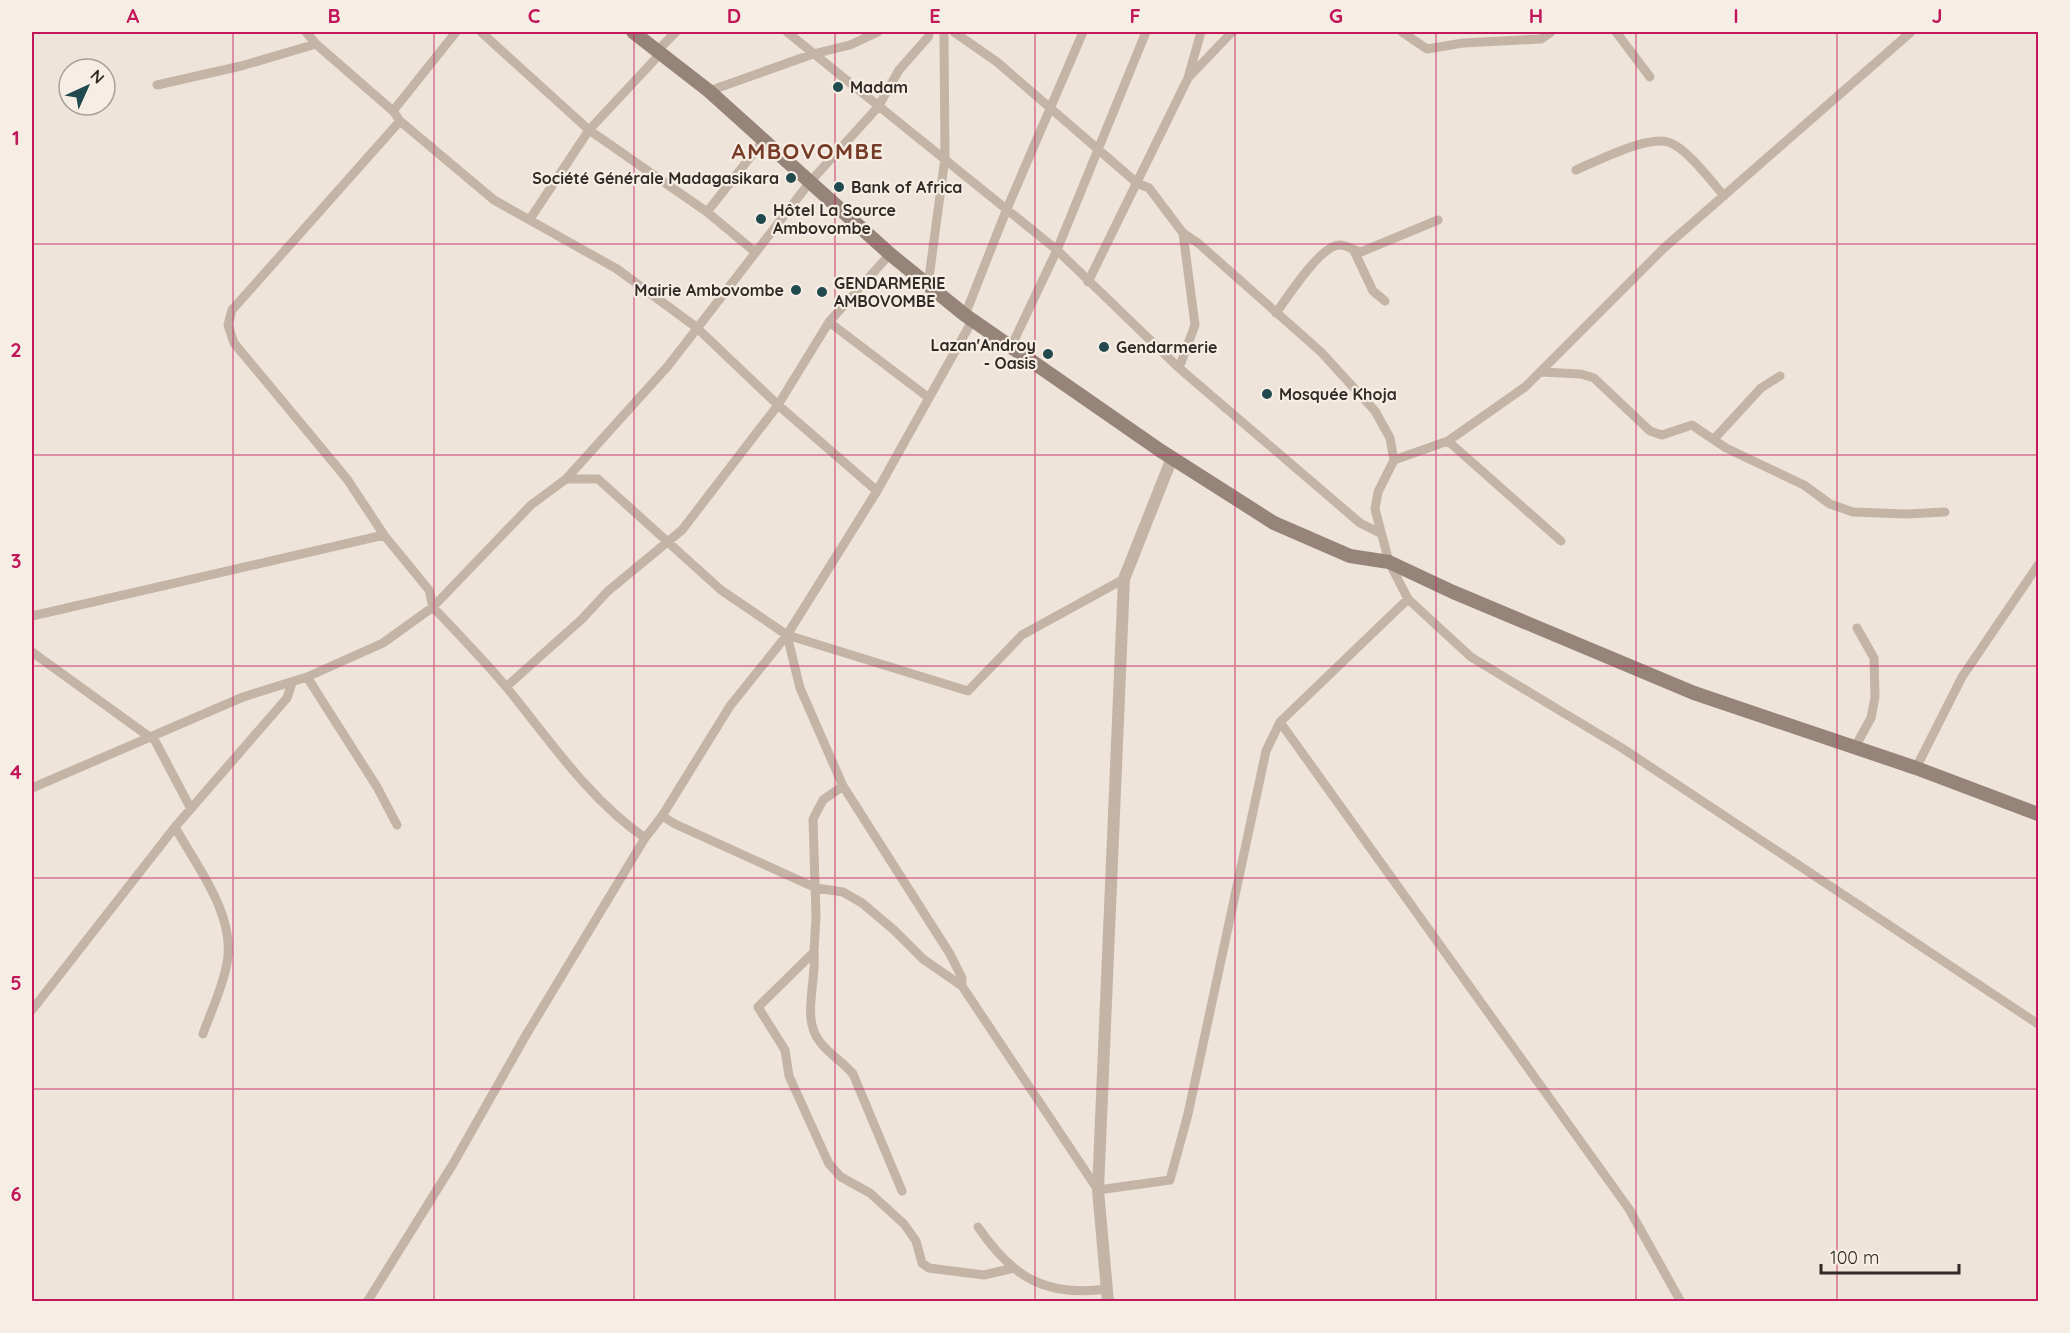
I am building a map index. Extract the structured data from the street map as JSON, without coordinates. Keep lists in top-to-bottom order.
{
  "districts": ["AMBOVOMBE"],
  "places": [
    "Madam",
    "Société Générale Madagasikara",
    "Bank of Africa",
    "Hôtel La Source Ambovombe",
    "Mairie Ambovombe",
    "GENDARMERIE AMBOVOMBE",
    "Gendarmerie",
    "Lazan'Androy - Oasis",
    "Mosquée Khoja"
  ],
  "scale_bar": "100 m",
  "north": "top right",
  "grid": {
    "columns": [
      "A",
      "B",
      "C",
      "D",
      "E",
      "F",
      "G",
      "H",
      "I",
      "J"
    ],
    "rows": [
      "1",
      "2",
      "3",
      "4",
      "5",
      "6"
    ]
  }
}
